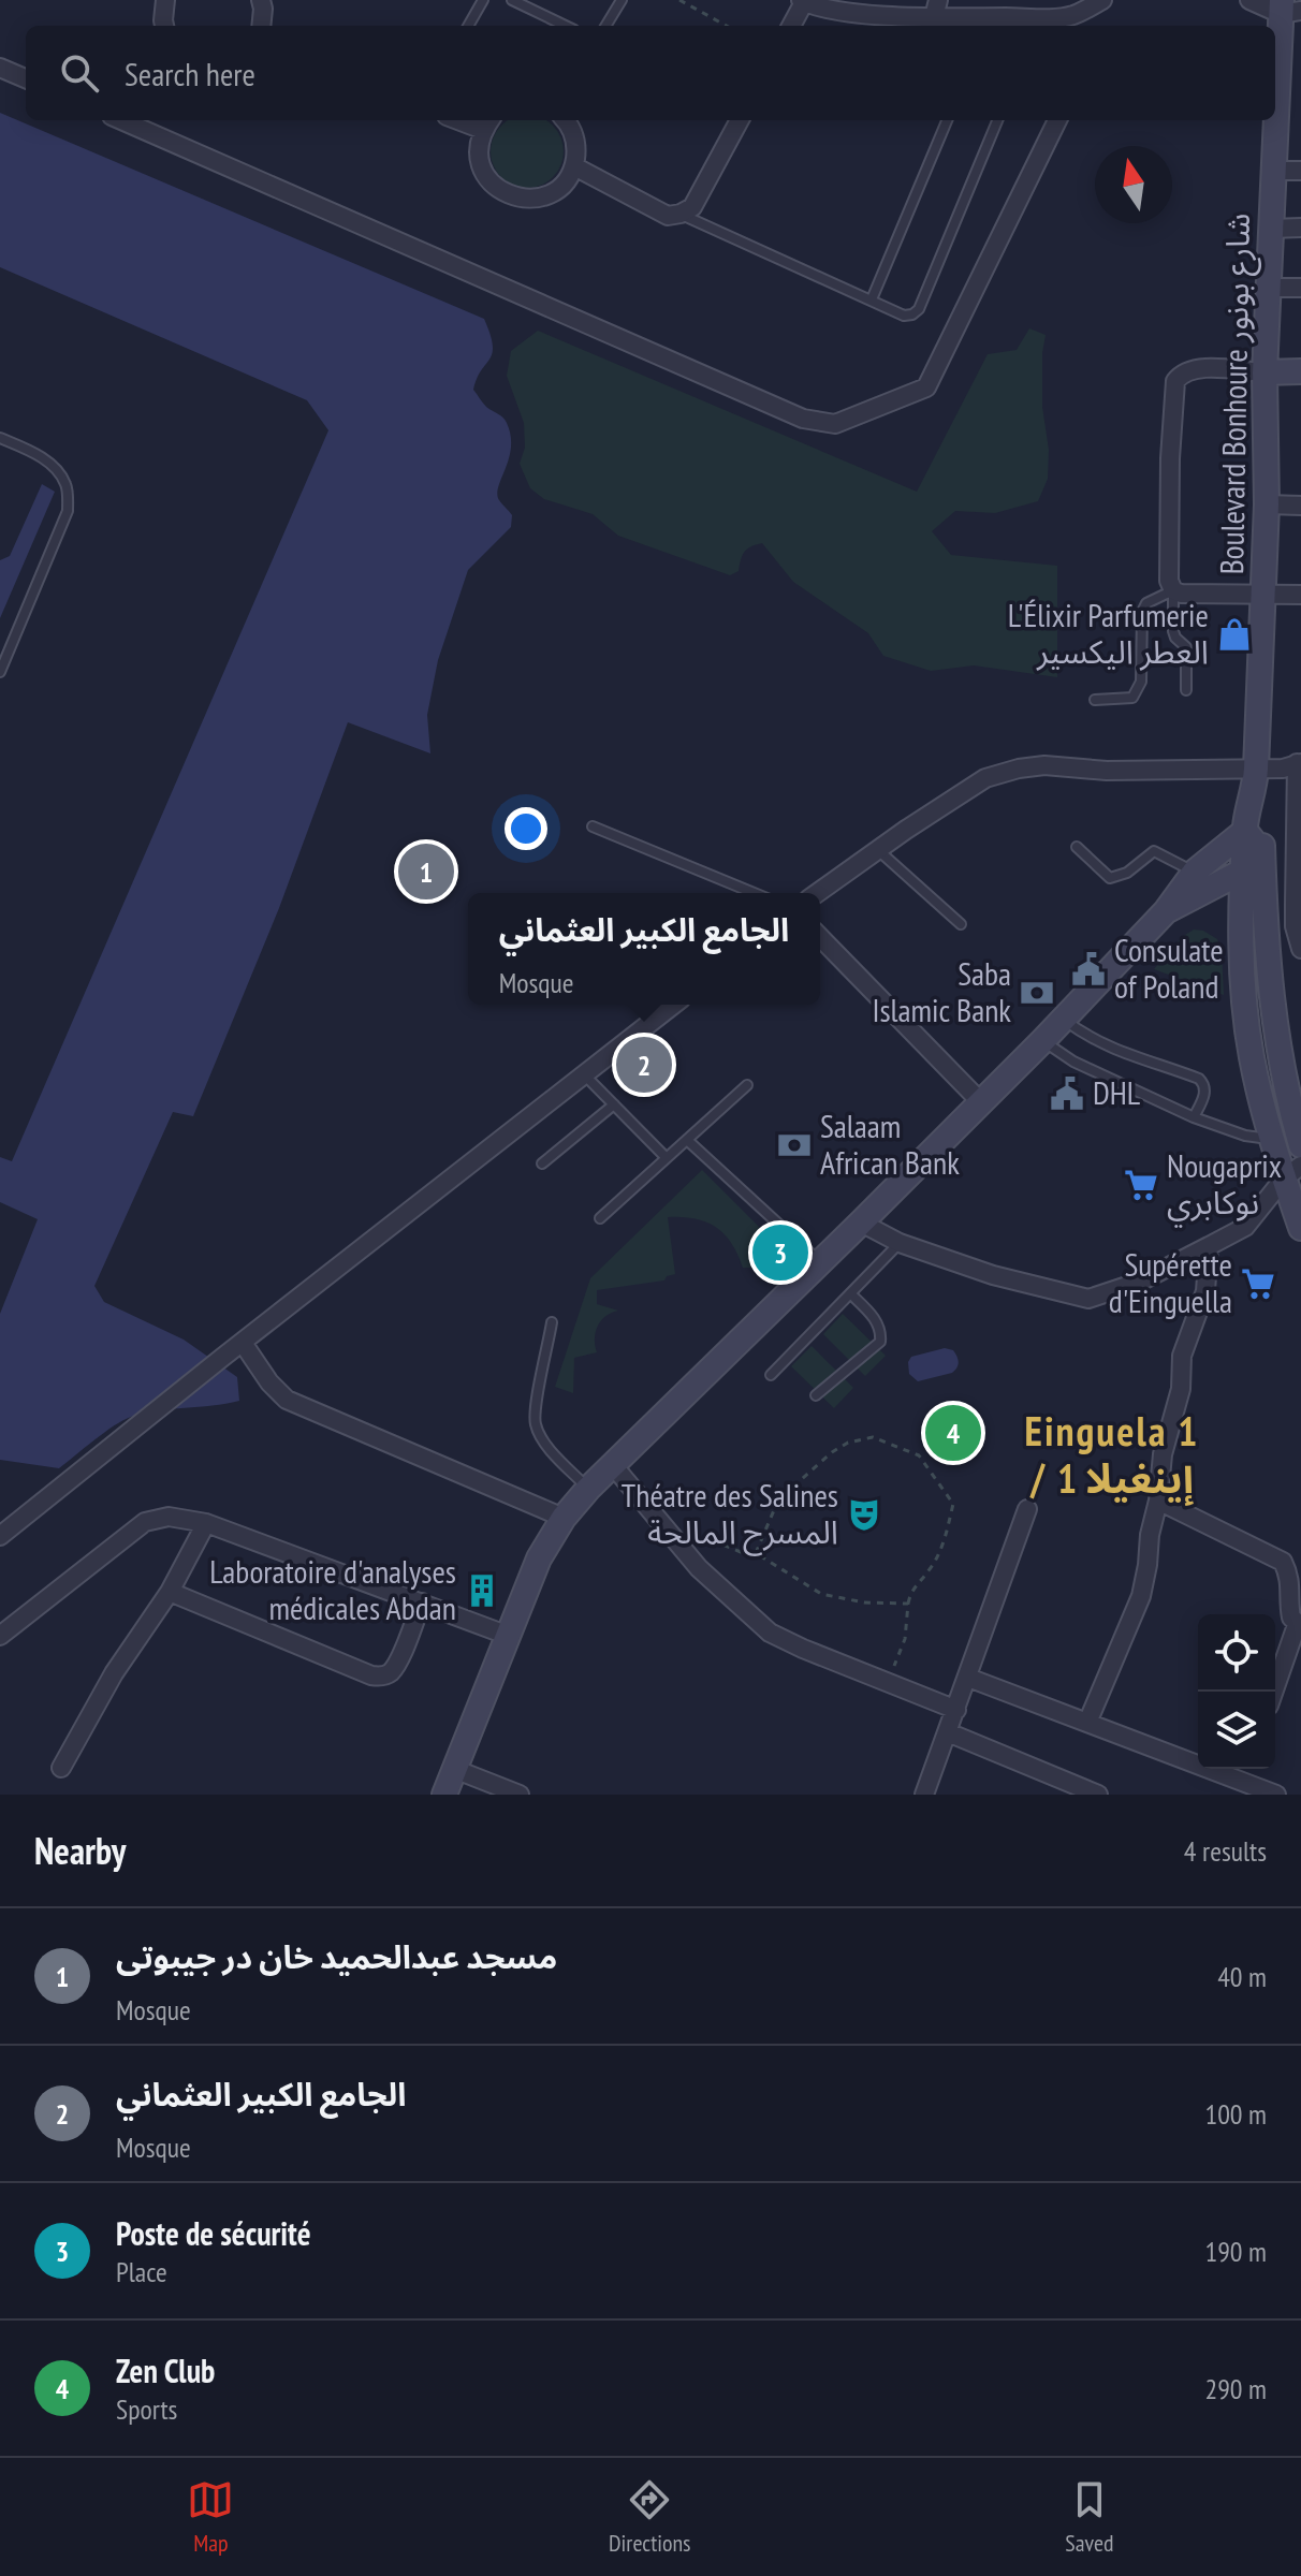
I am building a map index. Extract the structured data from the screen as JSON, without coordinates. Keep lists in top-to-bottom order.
{
  "streets": {
    "main road": ["Boulevard Bonhoure شارع بونور"]
  },
  "districts": ["Einguela 1 / إينغيلا 1"],
  "places": {
    "shop": ["L'Élixir Parfumerie العطر اليكسير"],
    "public building": ["Consulate of Poland", "DHL"],
    "bank": ["Saba Islamic Bank", "Salaam African Bank"],
    "supermarket": ["Nougaprix نوكابري", "Supérette d'Einguella"],
    "theatre": ["Théatre des Salines المسرح المالحة"],
    "building": ["Laboratoire d'analyses médicales Abdan"]
  },
  "north": "top",
  "page": {
    "search": "Search here",
    "pins": [
      "1",
      "2",
      "3",
      "4"
    ],
    "popup": ["الجامع الكبير العثماني", "Mosque"],
    "heading": ["Nearby", "4 results"],
    "list": [
      {
        "mark": "1",
        "name": "مسجد عبدالحمید خان در جیبوتی",
        "note": "Mosque",
        "value": "40 m"
      },
      {
        "mark": "2",
        "name": "الجامع الكبير العثماني",
        "note": "Mosque",
        "value": "100 m"
      },
      {
        "mark": "3",
        "name": "Poste de sécurité",
        "note": "Place",
        "value": "190 m"
      },
      {
        "mark": "4",
        "name": "Zen Club",
        "note": "Sports",
        "value": "290 m"
      }
    ],
    "nav": ["Map", "Directions", "Saved"]
  }
}
